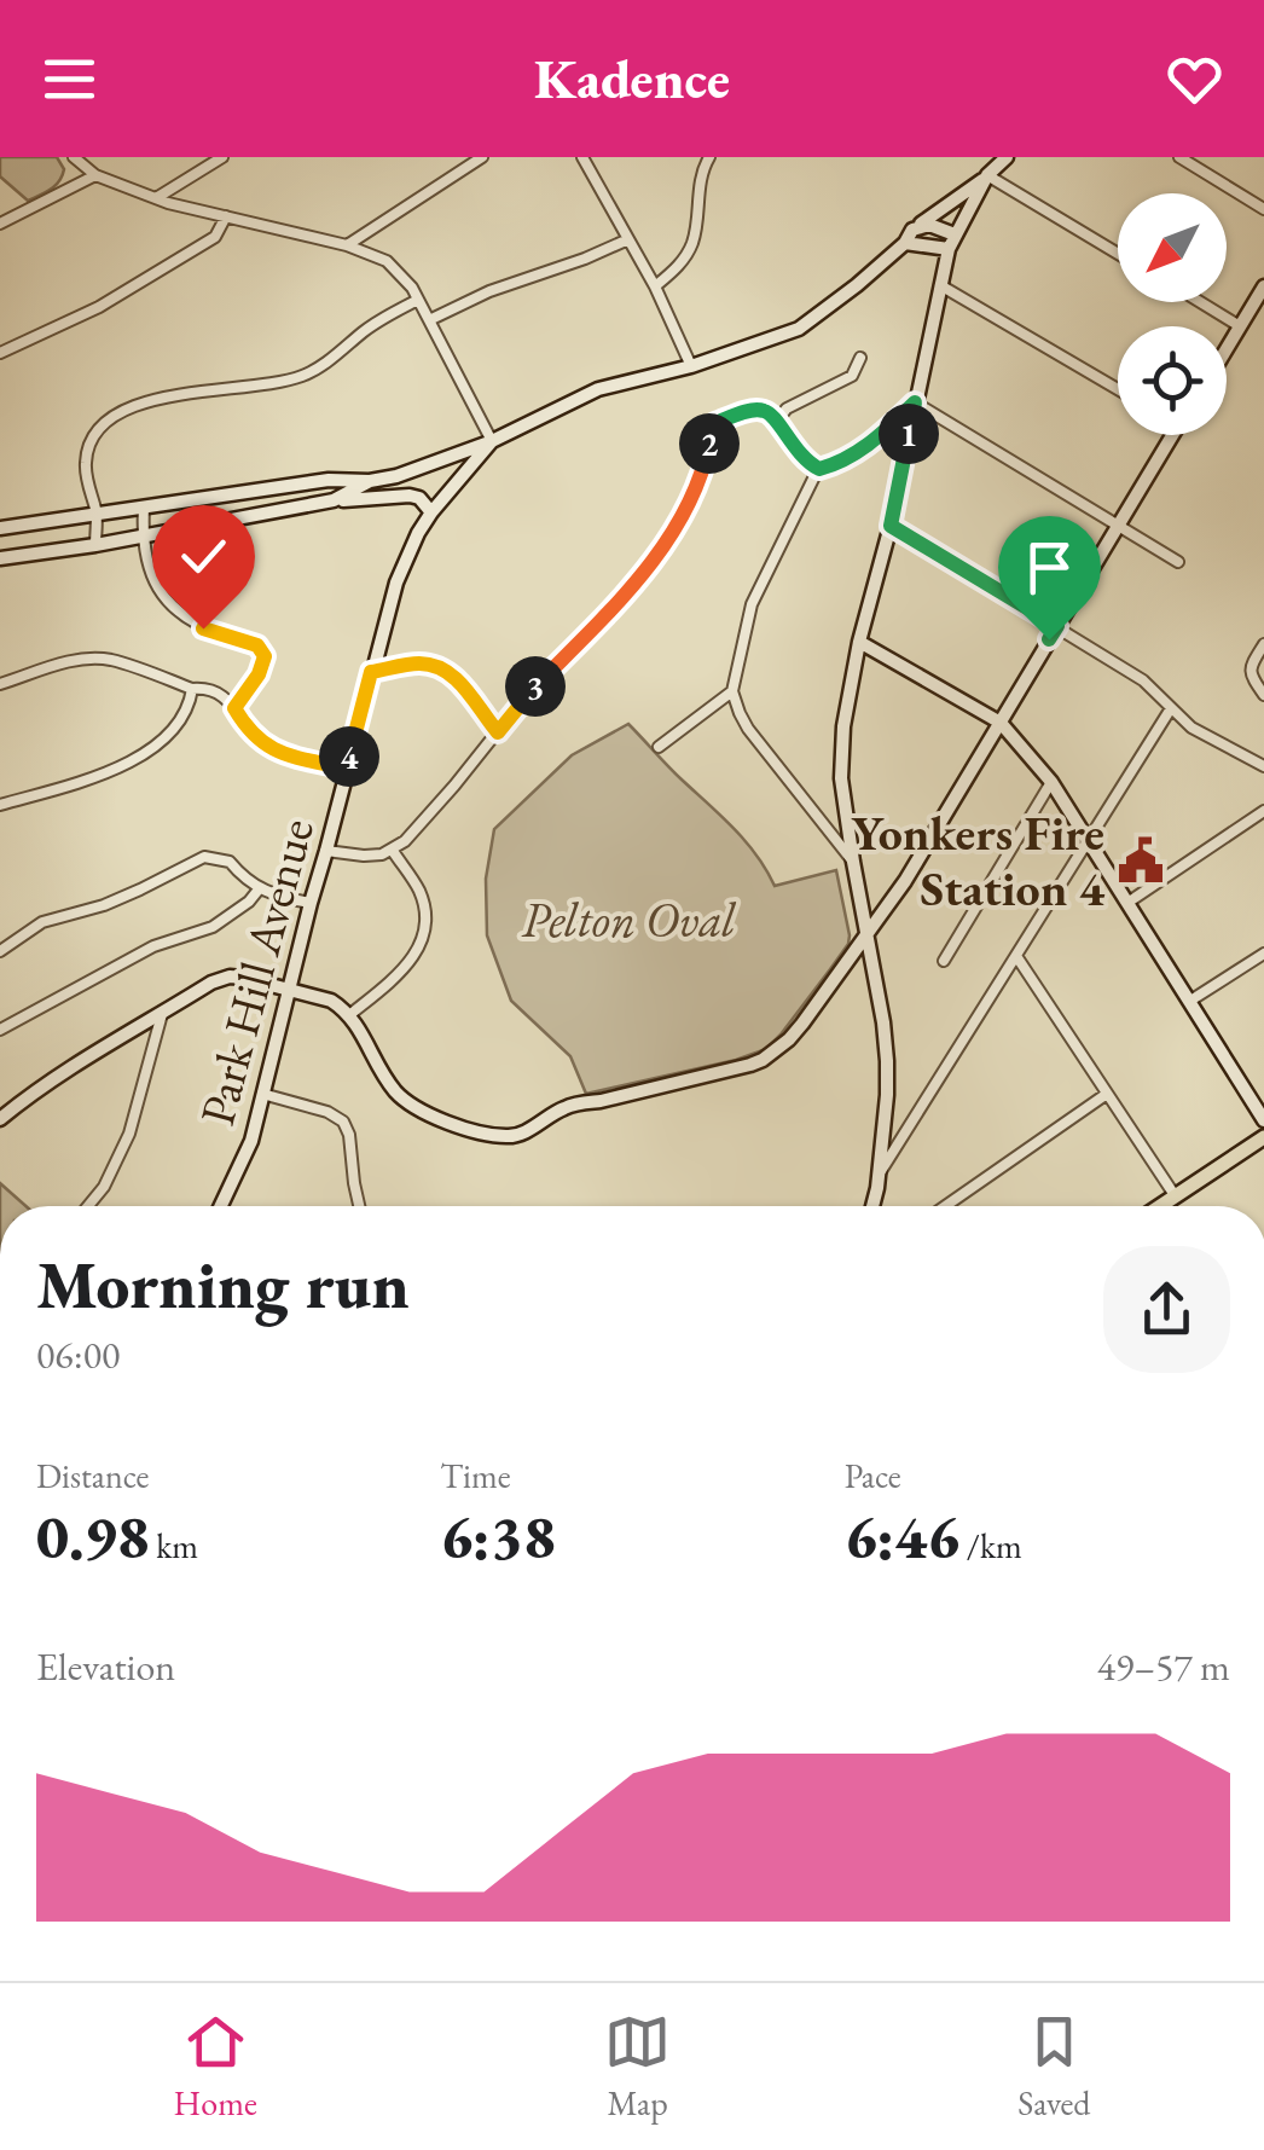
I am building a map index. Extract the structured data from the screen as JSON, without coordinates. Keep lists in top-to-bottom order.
{
  "streets": {
    "street": ["Park Hill Avenue"]
  },
  "parks": ["Pelton Oval"],
  "places": {
    "public building": ["Yonkers Fire Station 4"]
  },
  "north": "bottom left",
  "page": {
    "header": "Kadence",
    "pins": [
      "1",
      "2",
      "3",
      "4"
    ],
    "heading": ["Morning run", "06:00"],
    "stats": [
      ["Distance", "0.98 km"],
      ["Time", "6:38"],
      ["Pace", "6:46 /km"]
    ],
    "chart": ["Elevation", "49–57 m"],
    "tabs": ["Home", "Map", "Saved"]
  }
}
